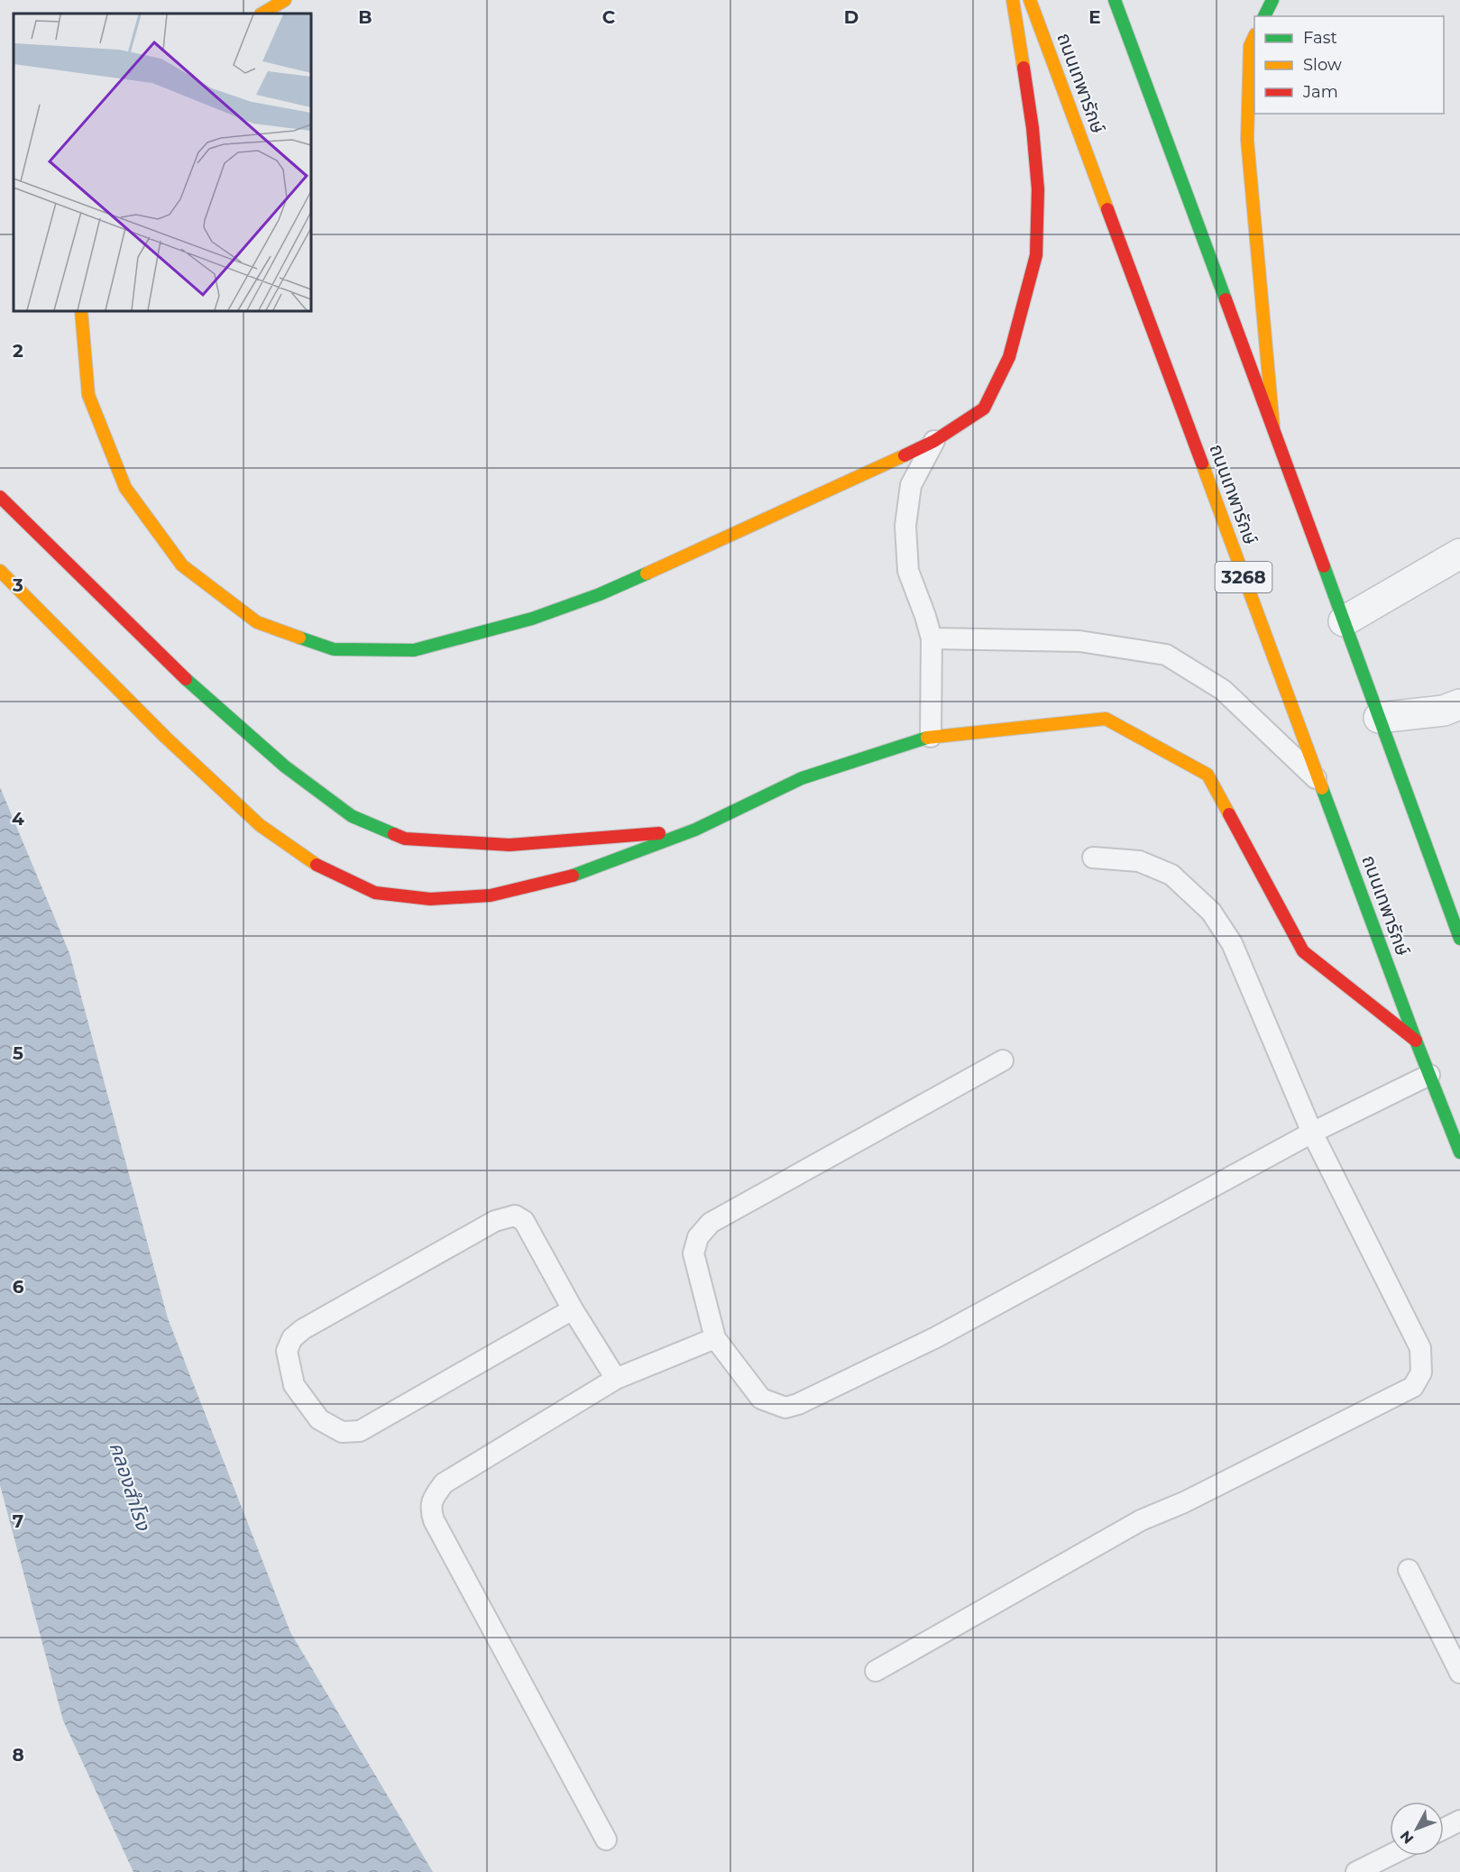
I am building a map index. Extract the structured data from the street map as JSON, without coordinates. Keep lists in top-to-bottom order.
{
  "streets": {
    "main road": ["ถนนเทพารักษ์", "3268"]
  },
  "water": ["คลองสำโรง"],
  "legend": ["Fast", "Slow", "Jam"],
  "north": "bottom left",
  "grid": {
    "columns": [
      "B",
      "C",
      "D",
      "E"
    ],
    "rows": [
      "2",
      "3",
      "4",
      "5",
      "6",
      "7",
      "8"
    ]
  }
}
